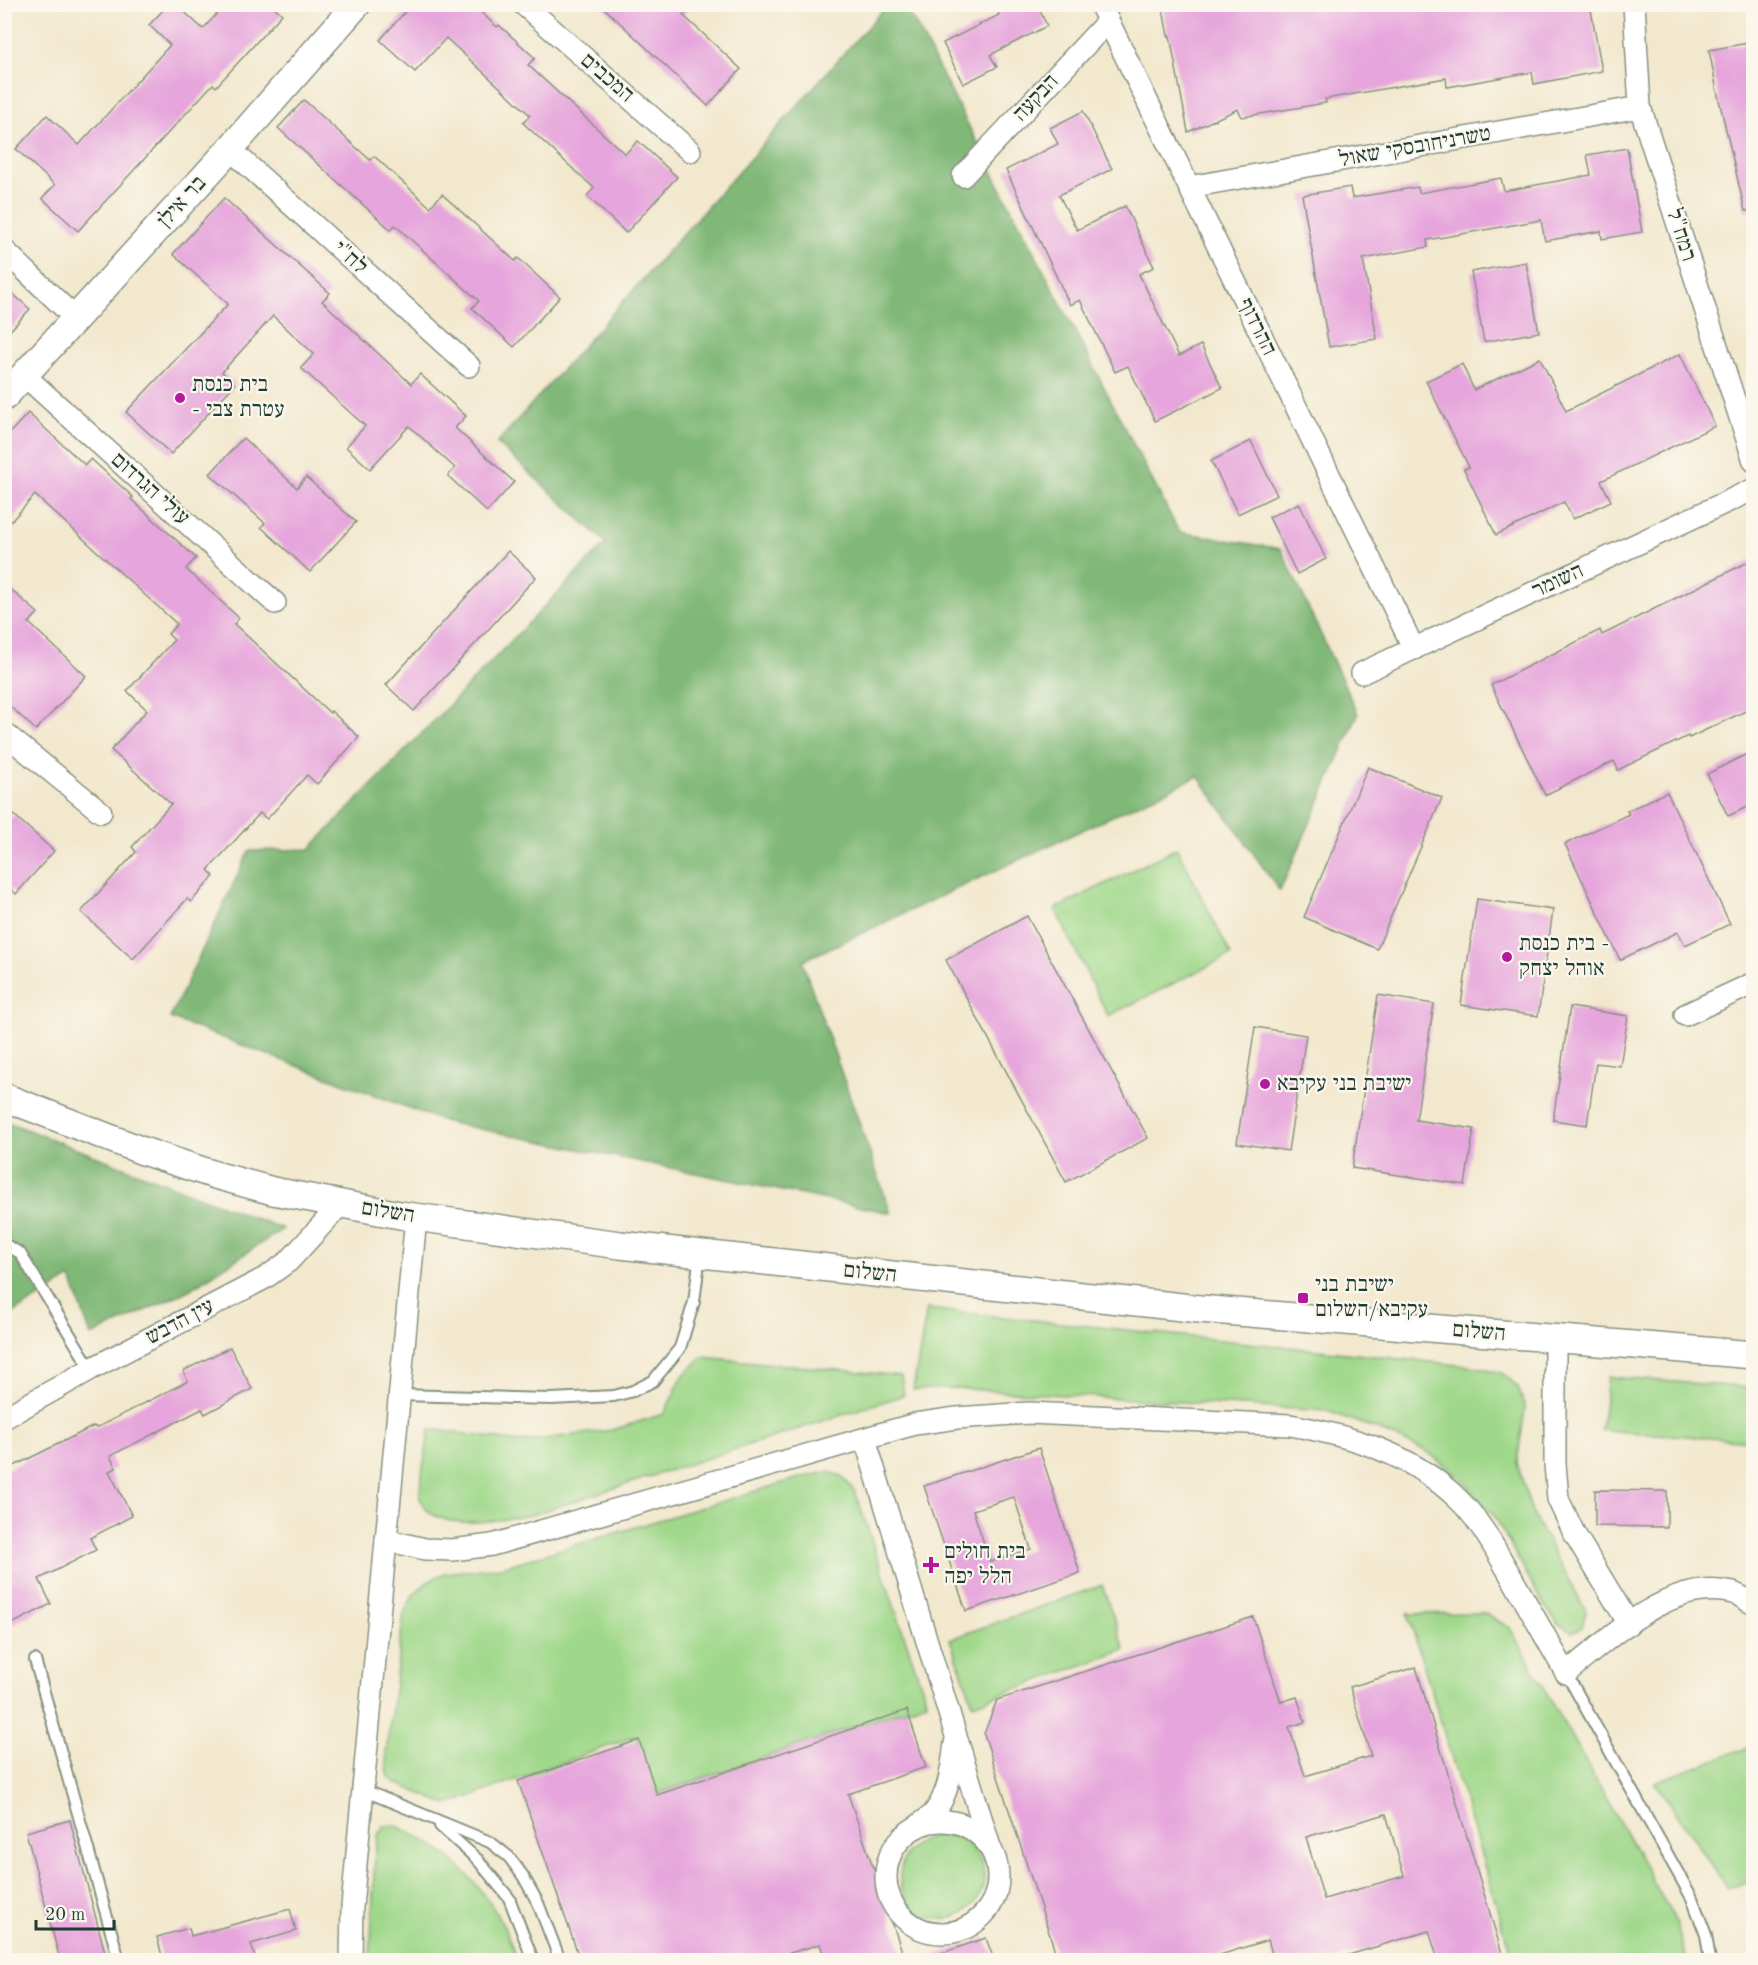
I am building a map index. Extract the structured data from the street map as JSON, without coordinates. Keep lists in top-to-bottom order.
{
  "streets": {
    "street": [
      "המכבים",
      "הבקעה",
      "טשרניחובסקי שאול",
      "בר אילן",
      "רמח\"ל",
      "לח\"י",
      "ההרדוף",
      "עולי הגרדום",
      "השומר",
      "השלום",
      "עין הדבש"
    ]
  },
  "crossings": [
    ["הבקעה", "ההרדוף"],
    ["טשרניחובסקי שאול", "רמח\"ל"],
    ["טשרניחובסקי שאול", "ההרדוף"],
    ["בר אילן", "לח\"י"],
    ["בר אילן", "עולי הגרדום"],
    ["ההרדוף", "השומר"],
    ["השלום", "עין הדבש"]
  ],
  "places": {
    "other": ["בית כנסת - עטרת צבי", "בית כנסת - אוהל יצחק", "ישיבת בני עקיבא"],
    "transit": ["ישיבת בני עקיבא/השלום"],
    "health": ["בית חולים הלל יפה"]
  },
  "scale_bar": "20 m"
}
